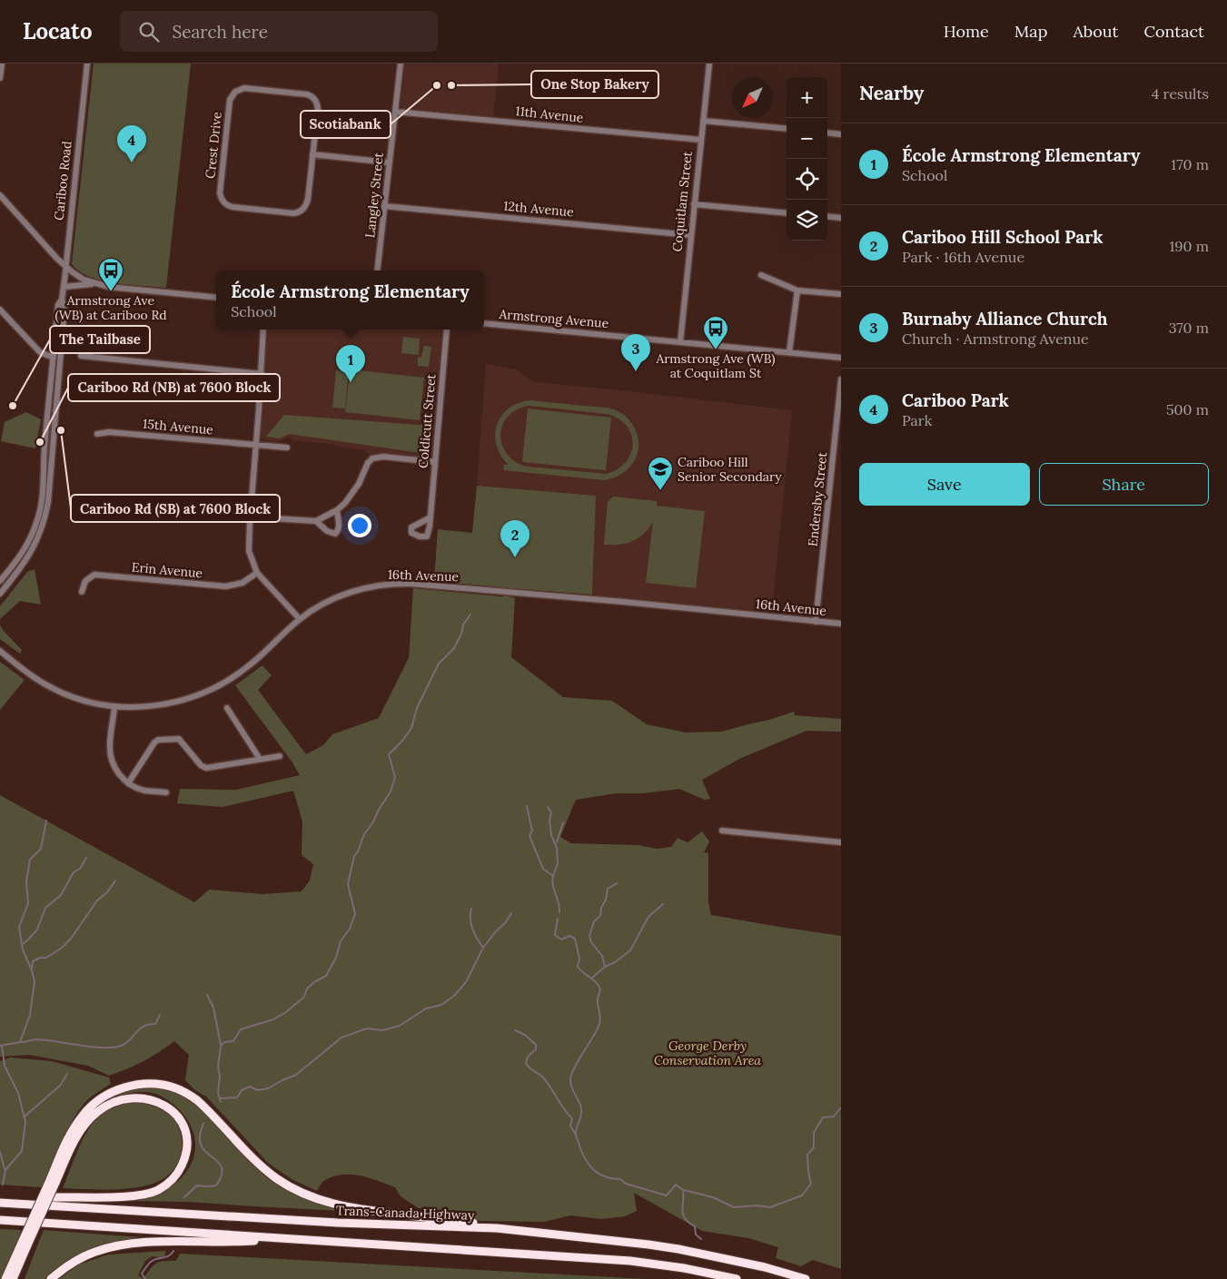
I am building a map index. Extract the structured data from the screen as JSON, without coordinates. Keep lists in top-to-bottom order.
{
  "streets": {
    "highway": ["Trans-Canada Highway"],
    "street": [
      "11th Avenue",
      "Crest Drive",
      "Cariboo Road",
      "Langley Street",
      "Coquitlam Street",
      "12th Avenue",
      "Armstrong Avenue",
      "Coldicutt Street",
      "15th Avenue",
      "Endersby Street",
      "Erin Avenue",
      "16th Avenue"
    ]
  },
  "crossings": [
    ["11th Avenue", "Langley Street"],
    ["11th Avenue", "Coquitlam Street"],
    ["Langley Street", "12th Avenue"],
    ["Coquitlam Street", "12th Avenue"],
    ["Coquitlam Street", "Armstrong Avenue"],
    ["Endersby Street", "16th Avenue"]
  ],
  "parks": ["George Derby Conservation Area"],
  "places": {
    "other": [
      "Scotiabank",
      "One Stop Bakery",
      "The Tailbase",
      "Cariboo Rd (SB) at 7600 Block",
      "Cariboo Rd (NB) at 7600 Block"
    ],
    "bus stop": ["Armstrong Ave (WB) at Cariboo Rd", "Armstrong Ave (WB) at Coquitlam St"],
    "school or university": ["Cariboo Hill Senior Secondary"]
  },
  "north": "bottom left",
  "page": {
    "header": "Locato",
    "search": "Search here",
    "nav": [
      "Home",
      "Map",
      "About",
      "Contact"
    ],
    "heading": ["Nearby", "4 results"],
    "map_buttons": ["+", "−"],
    "list": [
      {
        "mark": "1",
        "name": "École Armstrong Elementary",
        "note": "School",
        "value": "170 m"
      },
      {
        "mark": "2",
        "name": "Cariboo Hill School Park",
        "note": "Park · 16th Avenue",
        "value": "190 m"
      },
      {
        "mark": "3",
        "name": "Burnaby Alliance Church",
        "note": "Church · Armstrong Avenue",
        "value": "370 m"
      },
      {
        "mark": "4",
        "name": "Cariboo Park",
        "note": "Park",
        "value": "500 m"
      }
    ],
    "pins": [
      "4",
      "3",
      "1",
      "2"
    ],
    "popup": ["École Armstrong Elementary", "School"],
    "buttons": ["Save", "Share"]
  }
}
